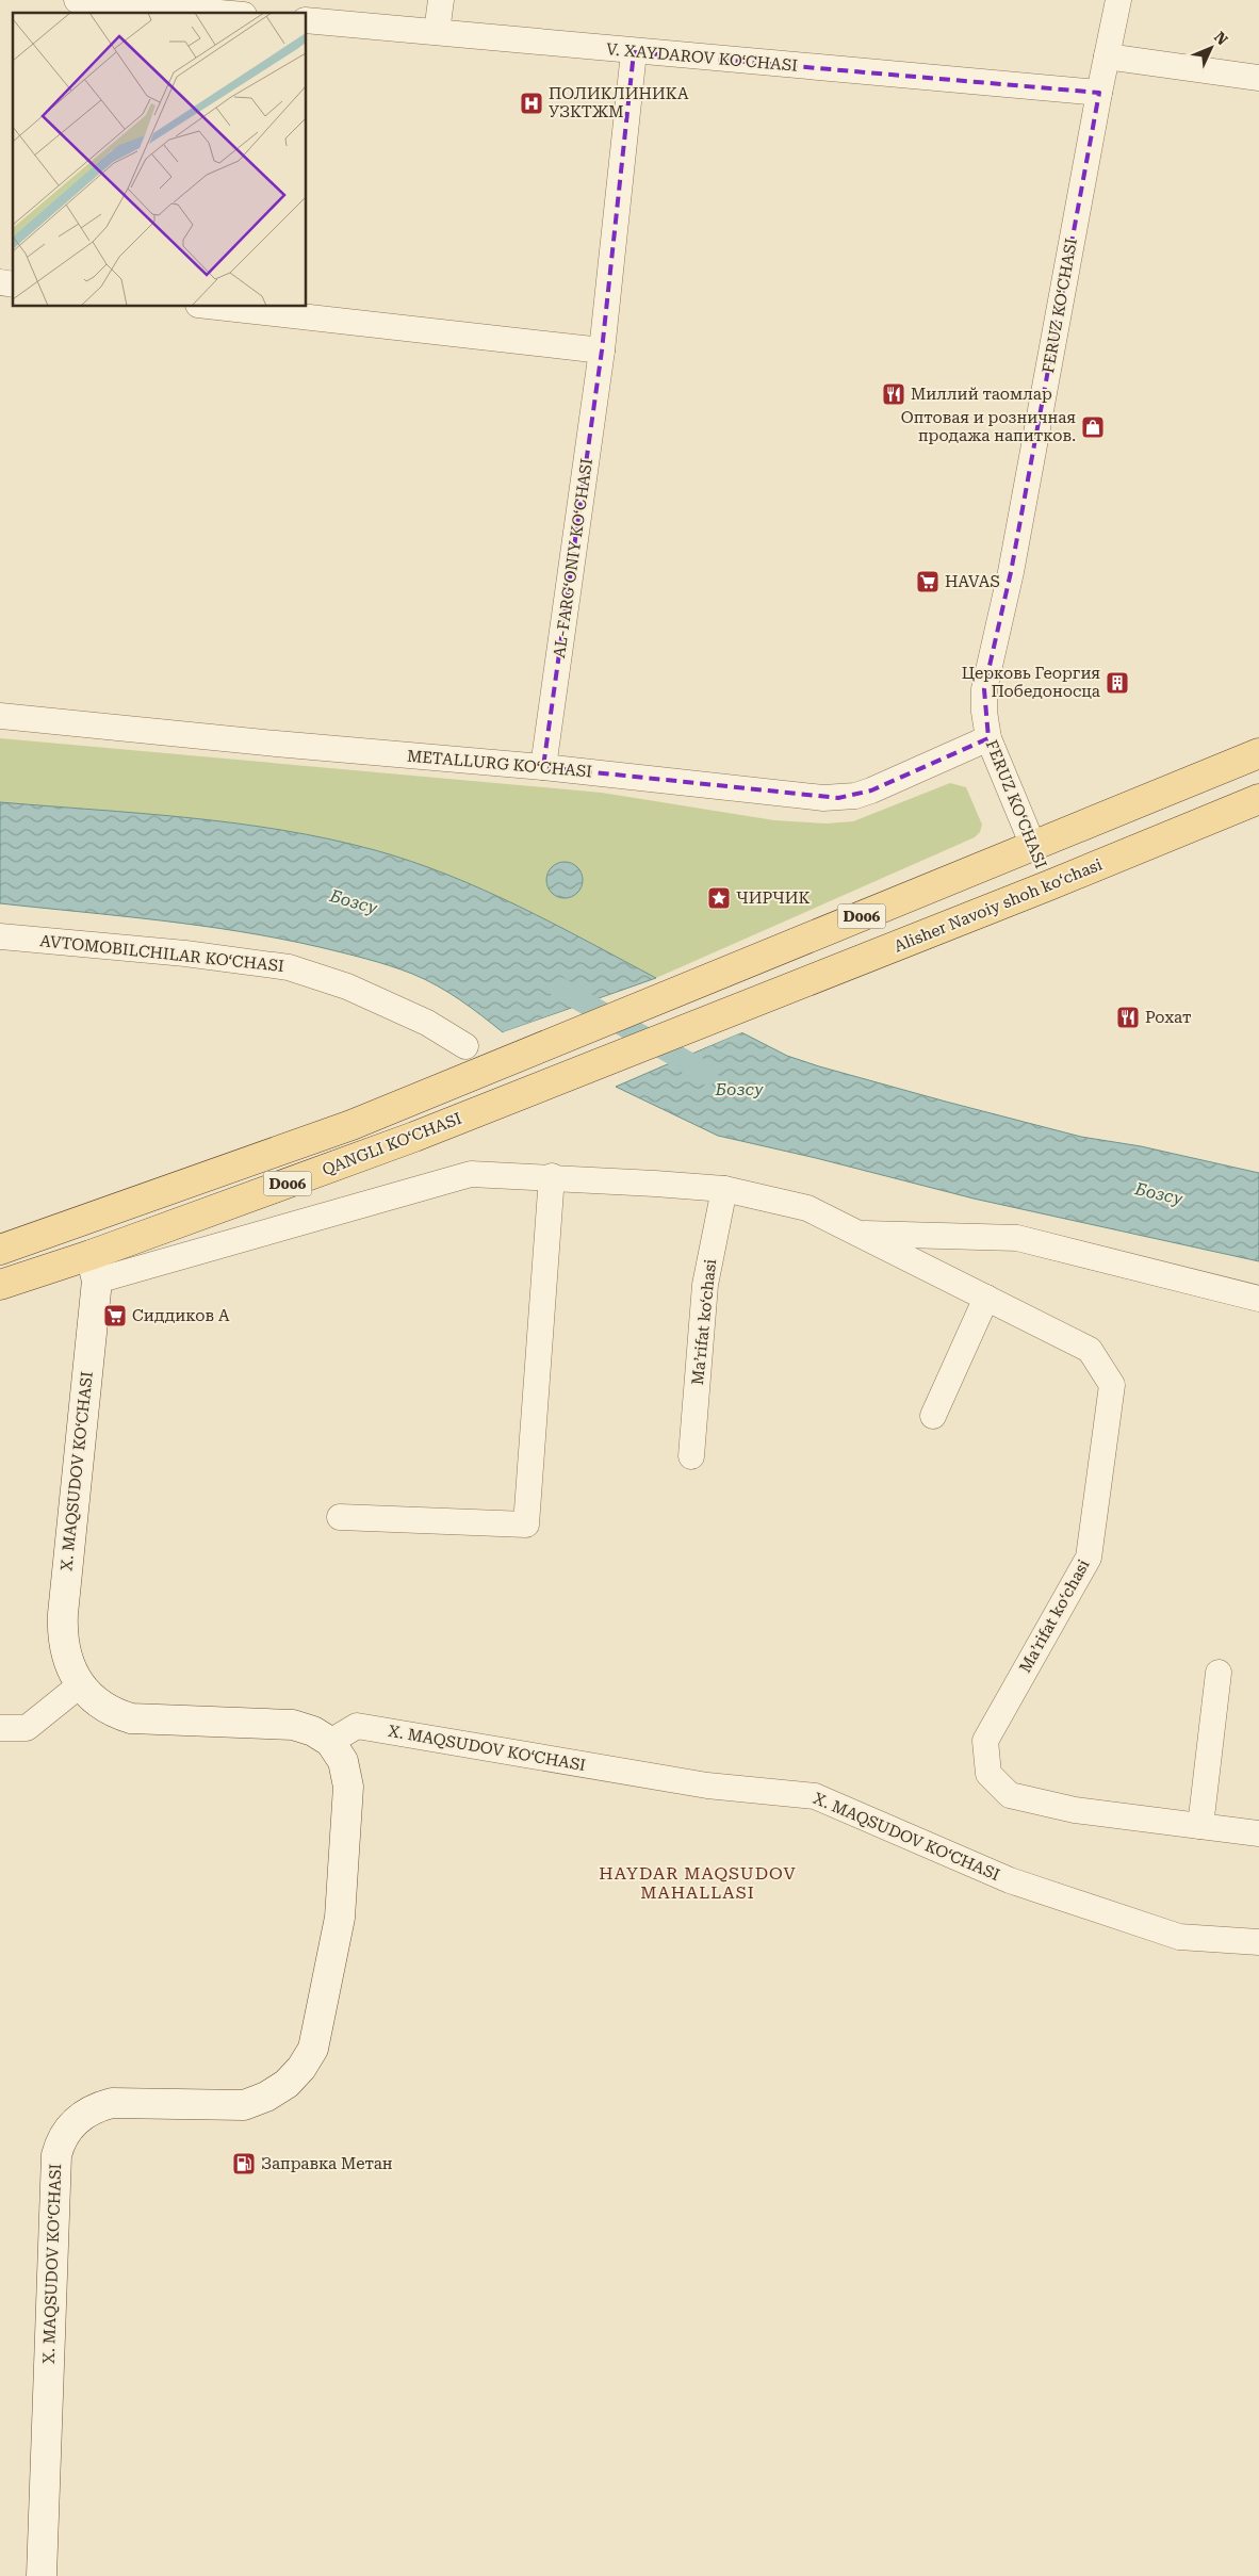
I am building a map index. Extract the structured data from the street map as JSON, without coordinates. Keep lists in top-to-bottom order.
{
  "streets": {
    "main road": [
      "FERUZ KO‘CHASI",
      "Alisher Navoiy shoh koʻchasi",
      "D006",
      "QANGLI KO‘CHASI"
    ],
    "street": [
      "V. XAYDAROV KO‘CHASI",
      "AL-FARG‘ONIY KO‘CHASI",
      "METALLURG KO‘CHASI",
      "AVTOMOBILCHILAR KO‘CHASI",
      "Maʼrifat ko‘chasi",
      "X. MAQSUDOV KO‘CHASI"
    ]
  },
  "crossings": [
    ["V. XAYDAROV KO‘CHASI", "FERUZ KO‘CHASI"],
    ["V. XAYDAROV KO‘CHASI", "AL-FARG‘ONIY KO‘CHASI"],
    ["FERUZ KO‘CHASI", "METALLURG KO‘CHASI"],
    ["FERUZ KO‘CHASI", "Alisher Navoiy shoh koʻchasi"],
    ["FERUZ KO‘CHASI", "D006"],
    ["FERUZ KO‘CHASI", "QANGLI KO‘CHASI"],
    ["AL-FARG‘ONIY KO‘CHASI", "METALLURG KO‘CHASI"],
    ["Alisher Navoiy shoh koʻchasi", "QANGLI KO‘CHASI"],
    ["D006", "QANGLI KO‘CHASI"],
    ["QANGLI KO‘CHASI", "Maʼrifat ko‘chasi"],
    ["QANGLI KO‘CHASI", "X. MAQSUDOV KO‘CHASI"]
  ],
  "districts": ["HAYDAR MAQSUDOV MAHALLASI"],
  "water": ["Бозсу"],
  "places": {
    "hospital": ["ПОЛИКЛИНИКА УЗКТЖМ"],
    "restaurant": ["Миллий таомлар", "Рохат"],
    "shop": ["Оптовая и розничная продажа напитков."],
    "supermarket": ["HAVAS", "Сиддиков А"],
    "building": ["Церковь Георгия Победоносца"],
    "place": ["ЧИРЧИК"],
    "fuel station": ["Заправка Метан"]
  },
  "north": "top right"
}
